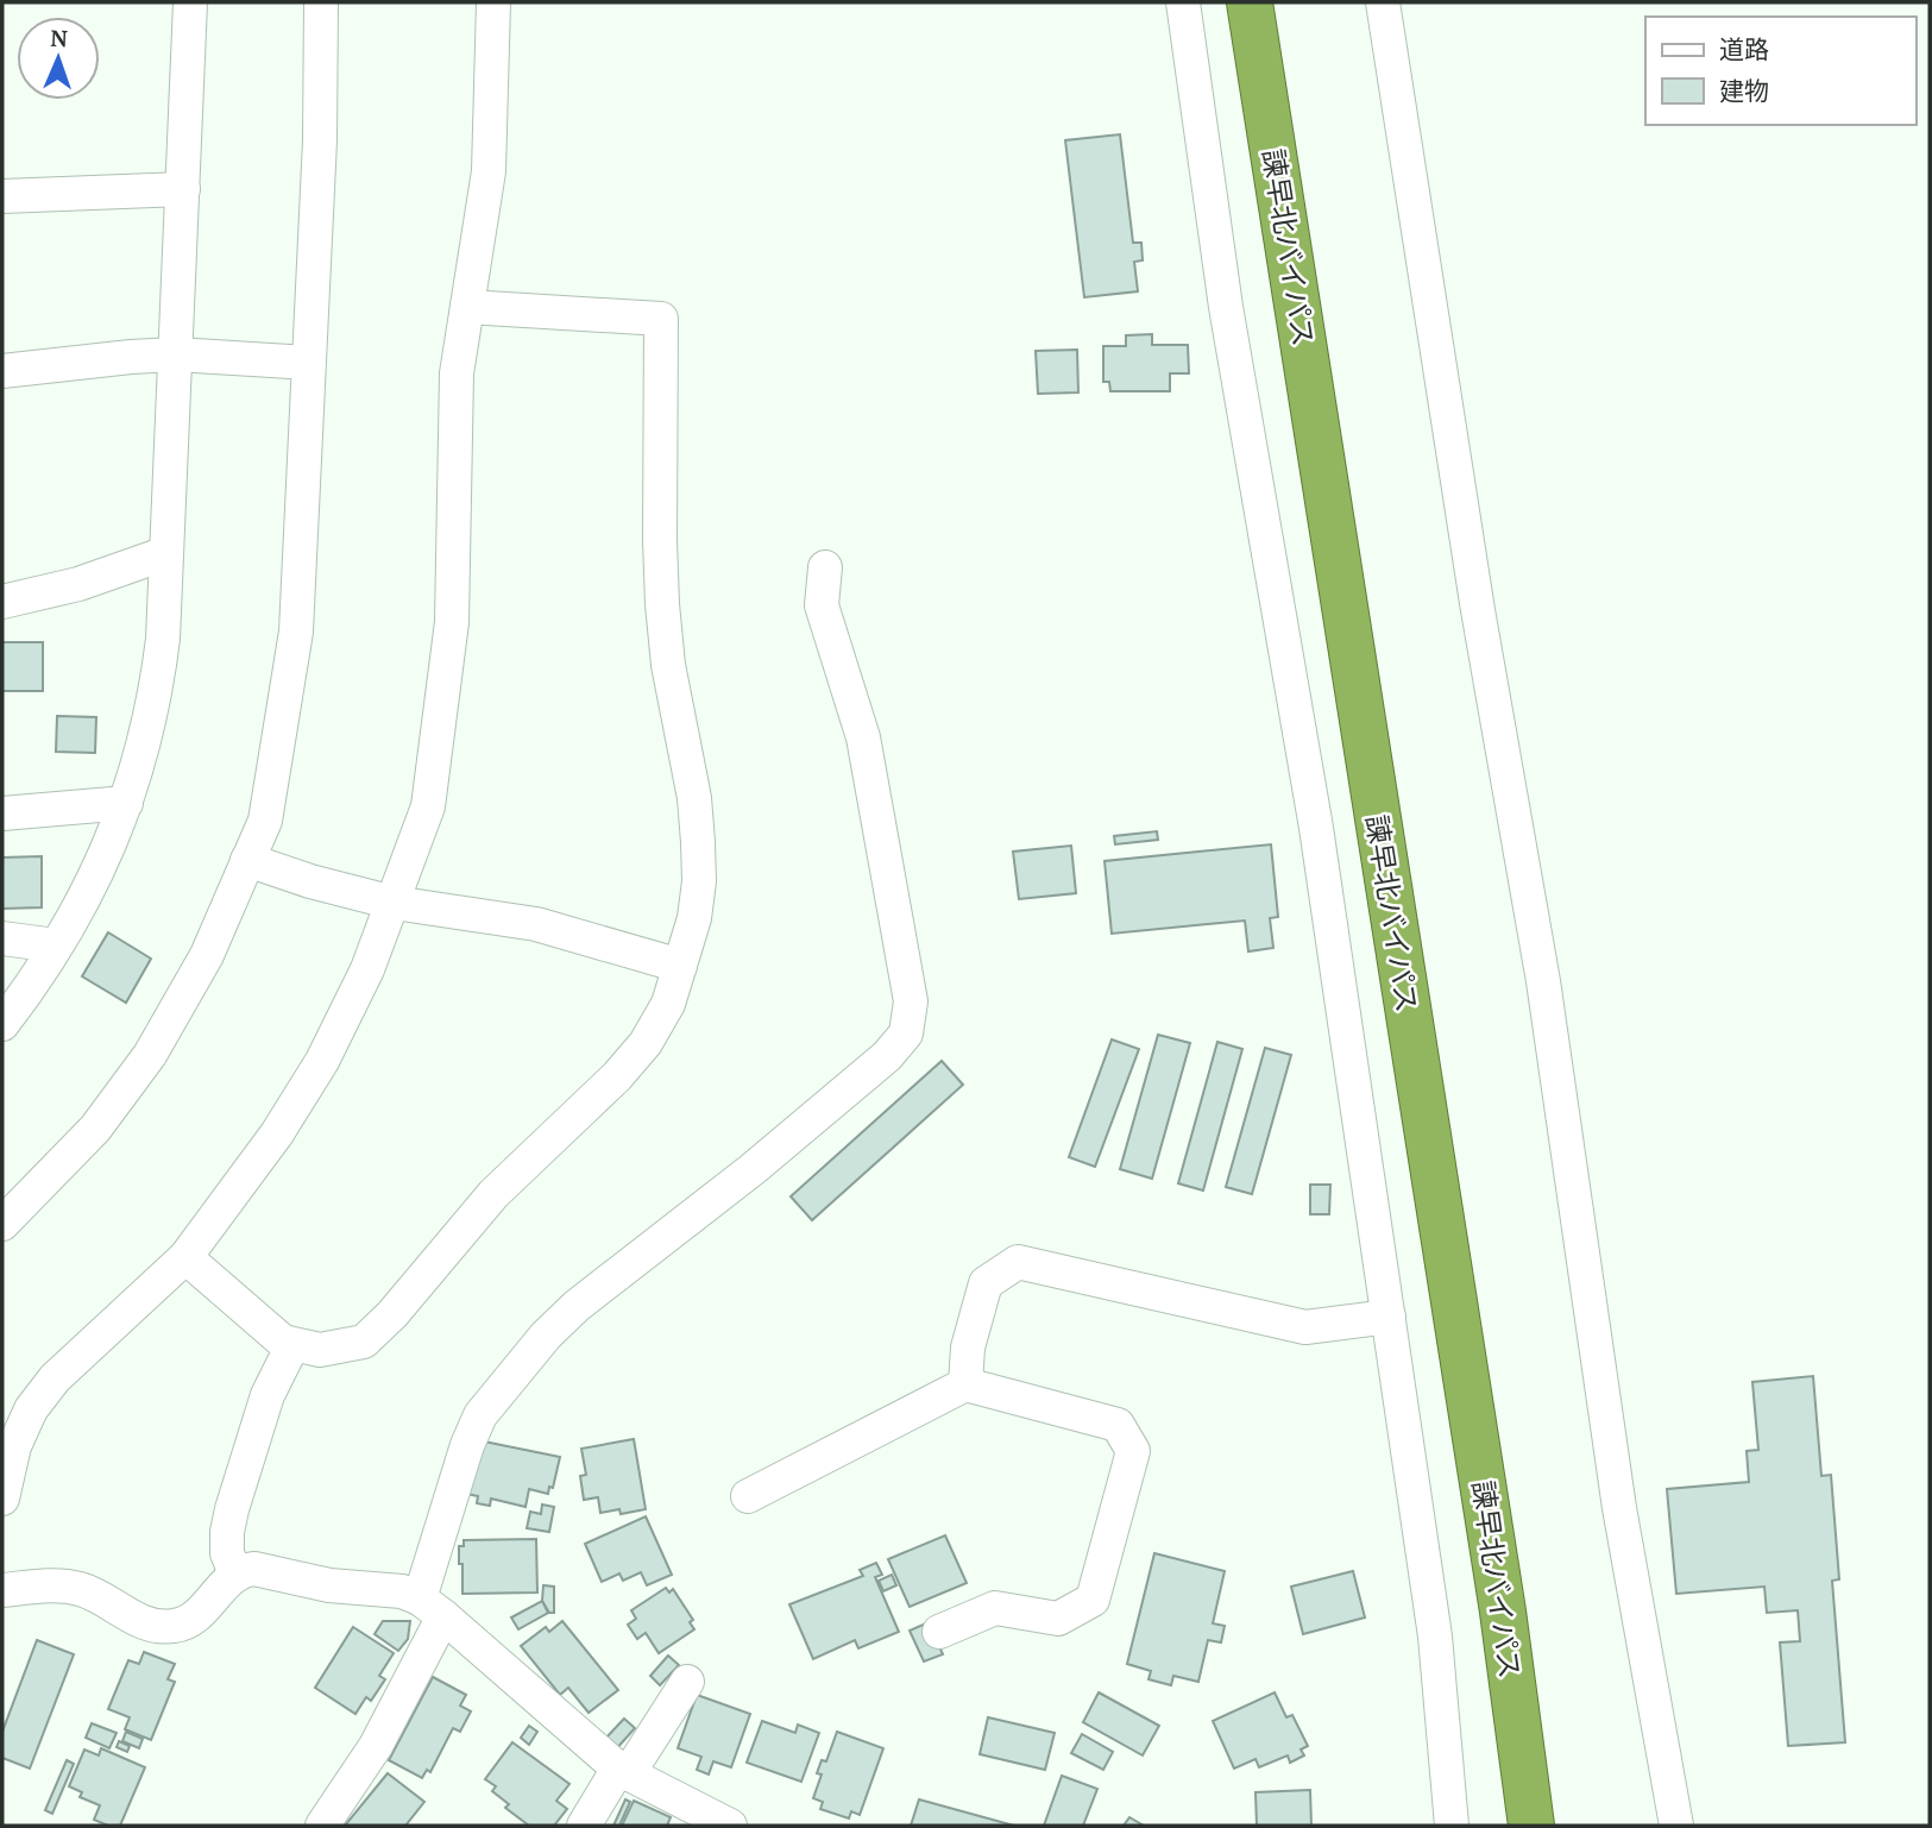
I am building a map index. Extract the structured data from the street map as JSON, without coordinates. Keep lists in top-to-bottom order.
{
  "streets": {
    "highway": ["諫早北バイパス"]
  },
  "legend": ["道路", "建物"],
  "north": "top"
}
